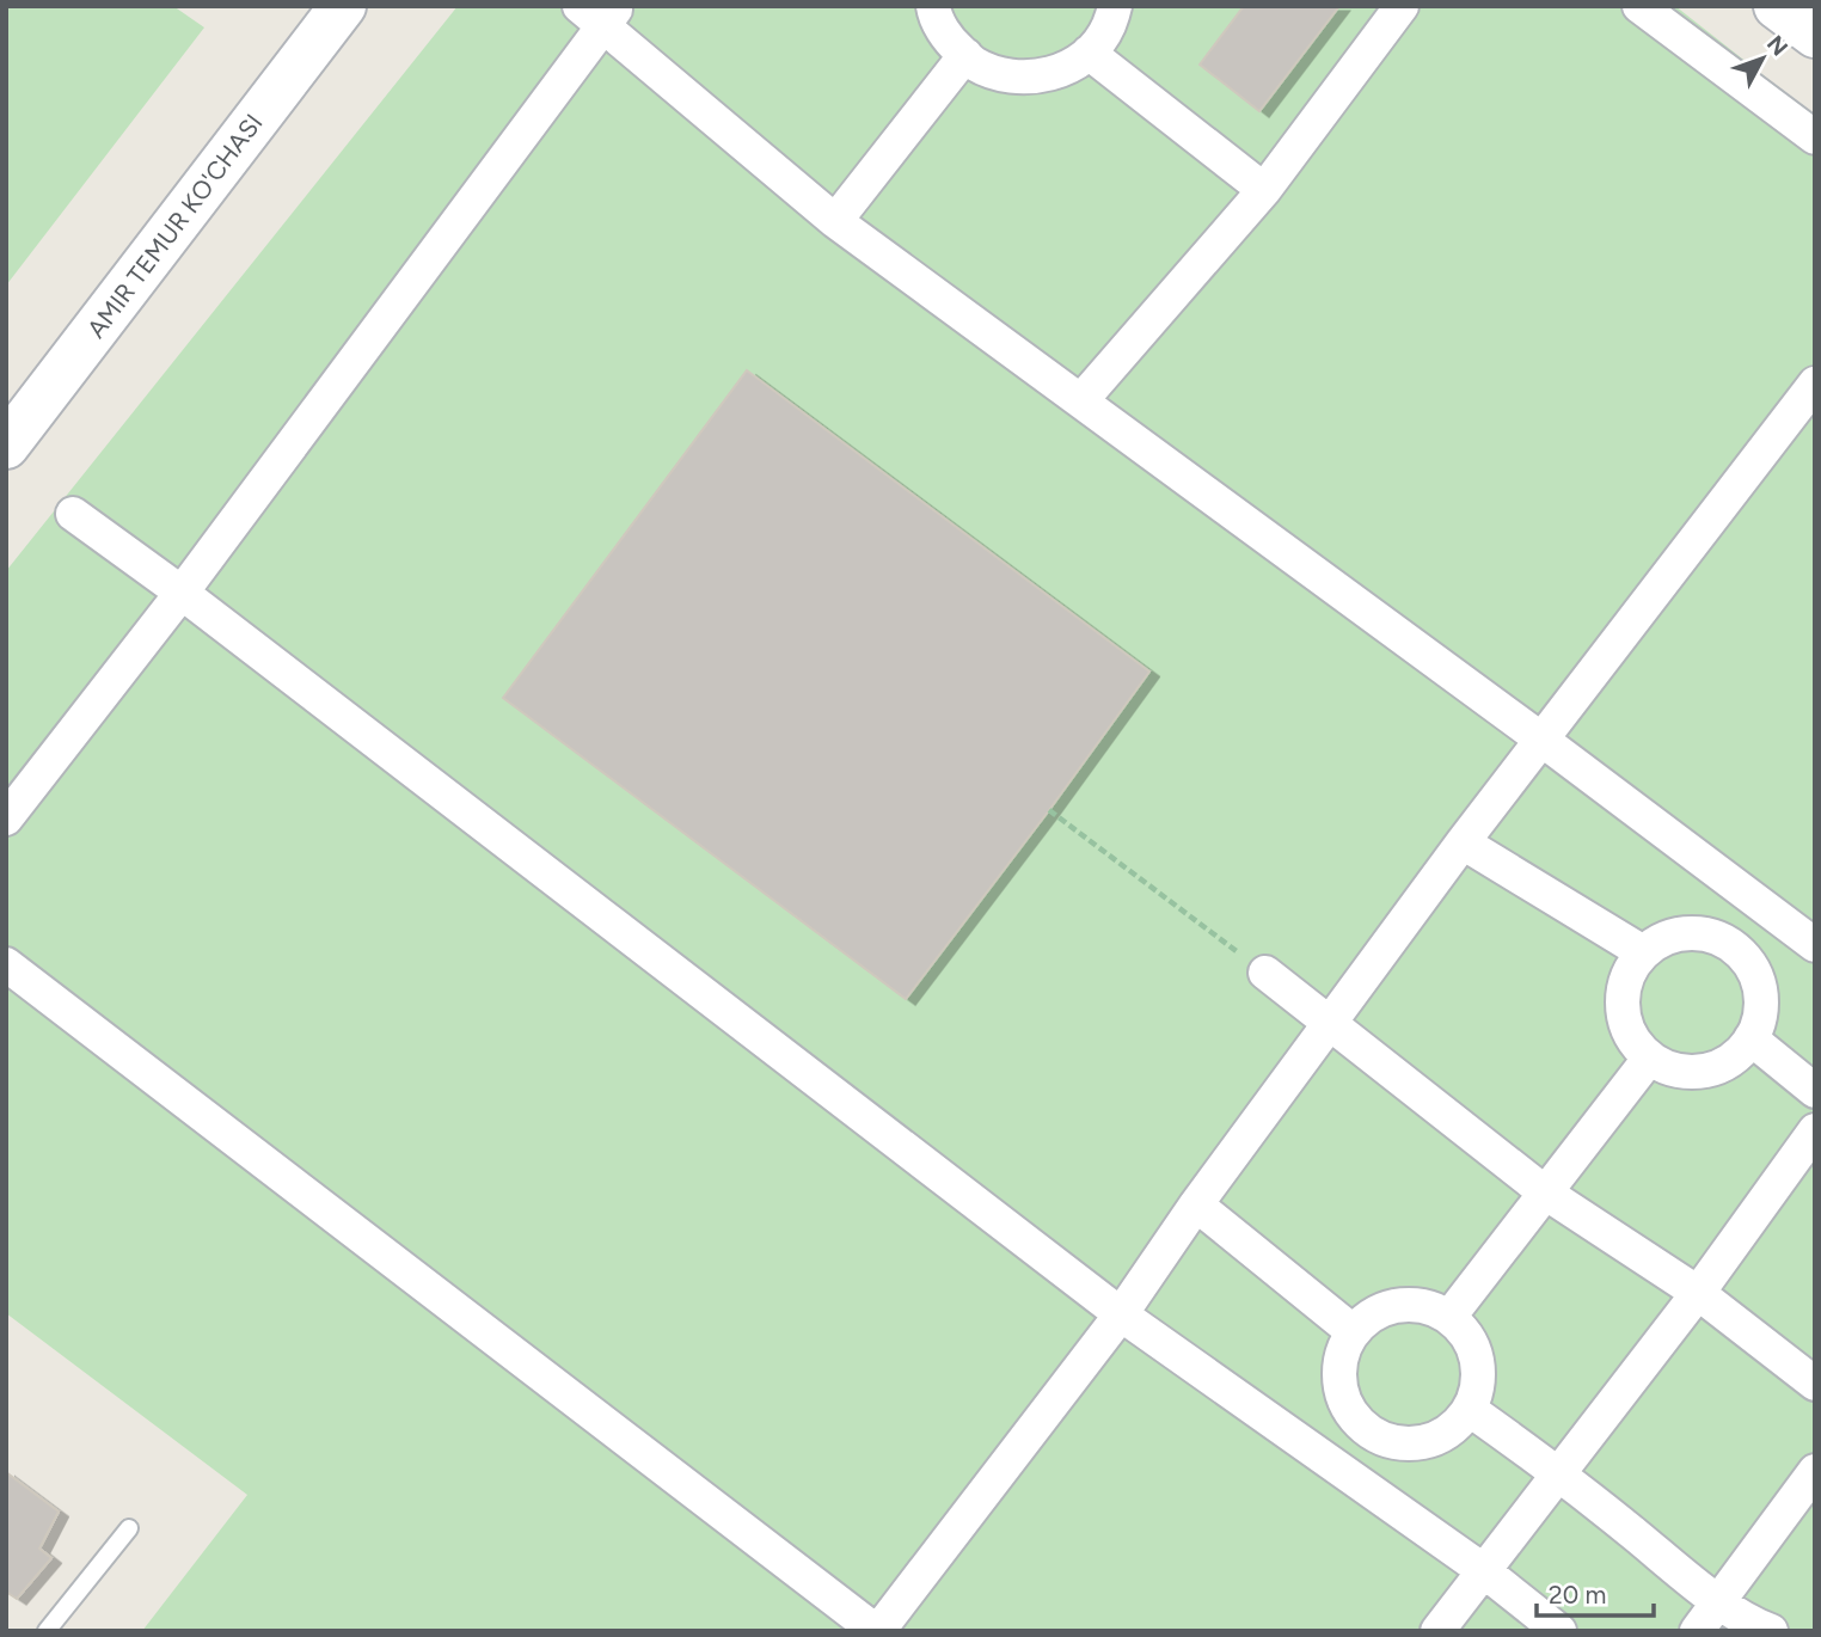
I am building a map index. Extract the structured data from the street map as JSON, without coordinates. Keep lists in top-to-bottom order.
{
  "streets": {
    "main road": ["AMIR TEMUR KO'CHASI"]
  },
  "scale_bar": "20 m",
  "north": "top right"
}
